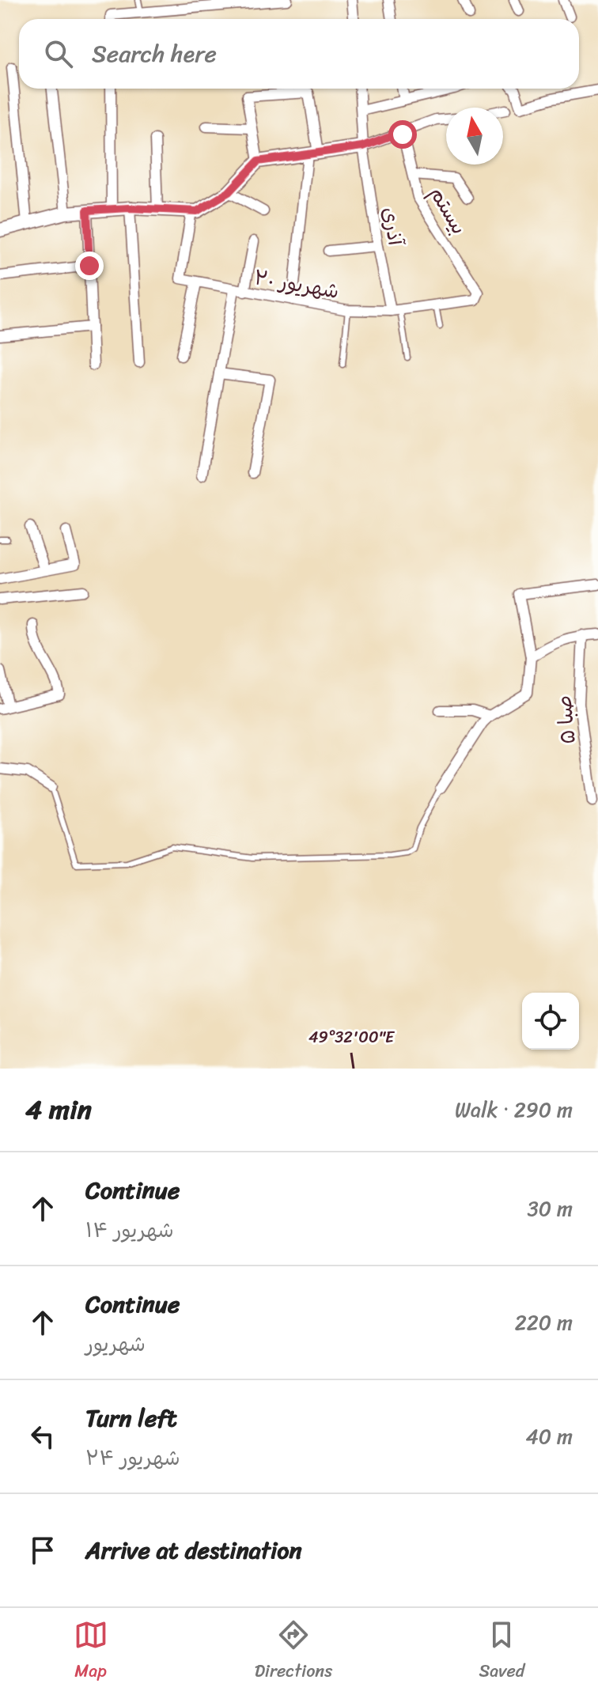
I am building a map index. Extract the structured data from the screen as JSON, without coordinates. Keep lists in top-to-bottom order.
{
  "streets": {
    "street": [
      "بیستم",
      "آذری",
      "شهریور ۲۰",
      "صبا ۵"
    ]
  },
  "crossings": [
    ["بیستم", "شهریور ۲۰"],
    ["آذری", "شهریور ۲۰"]
  ],
  "north": "top",
  "page": {
    "search": "Search here",
    "heading": ["4 min", "Walk · 290 m"],
    "list": [
      ["Continue", "شهریور ۱۴", "30 m"],
      ["Continue", "شهریور", "220 m"],
      ["Turn left", "شهریور ۲۴", "40 m"],
      "Arrive at destination"
    ],
    "nav": ["Map", "Directions", "Saved"]
  },
  "coordinates": ["49°32'00\"E"]
}
